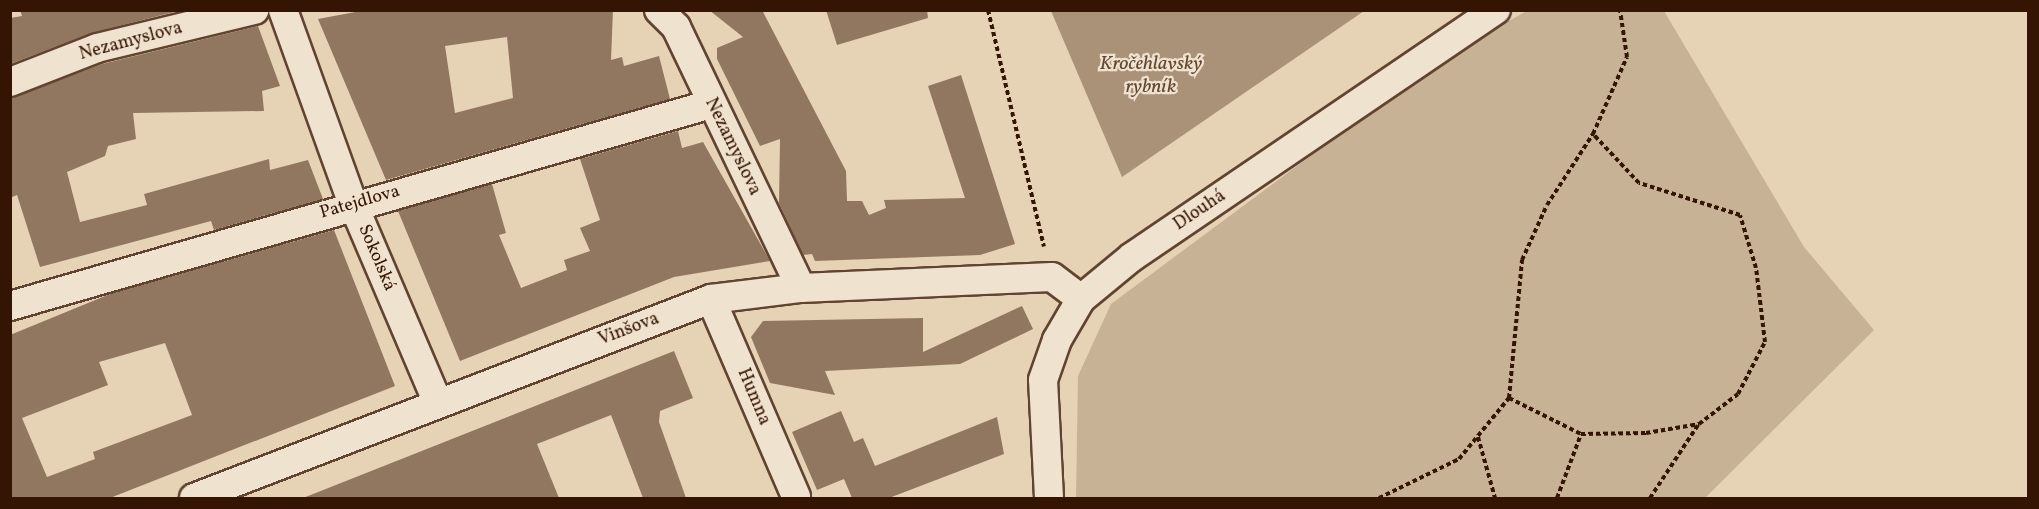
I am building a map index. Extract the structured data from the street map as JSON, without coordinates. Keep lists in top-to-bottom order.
{
  "streets": {
    "street": [
      "Nezamyslova",
      "Patejdlova",
      "Dlouhá",
      "Sokolská",
      "Vinšova",
      "Humna"
    ]
  },
  "crossings": [
    ["Nezamyslova", "Patejdlova"],
    ["Nezamyslova", "Vinšova"],
    ["Patejdlova", "Sokolská"],
    ["Sokolská", "Vinšova"],
    ["Vinšova", "Humna"]
  ],
  "water": ["Kročehlavský rybník"]
}
